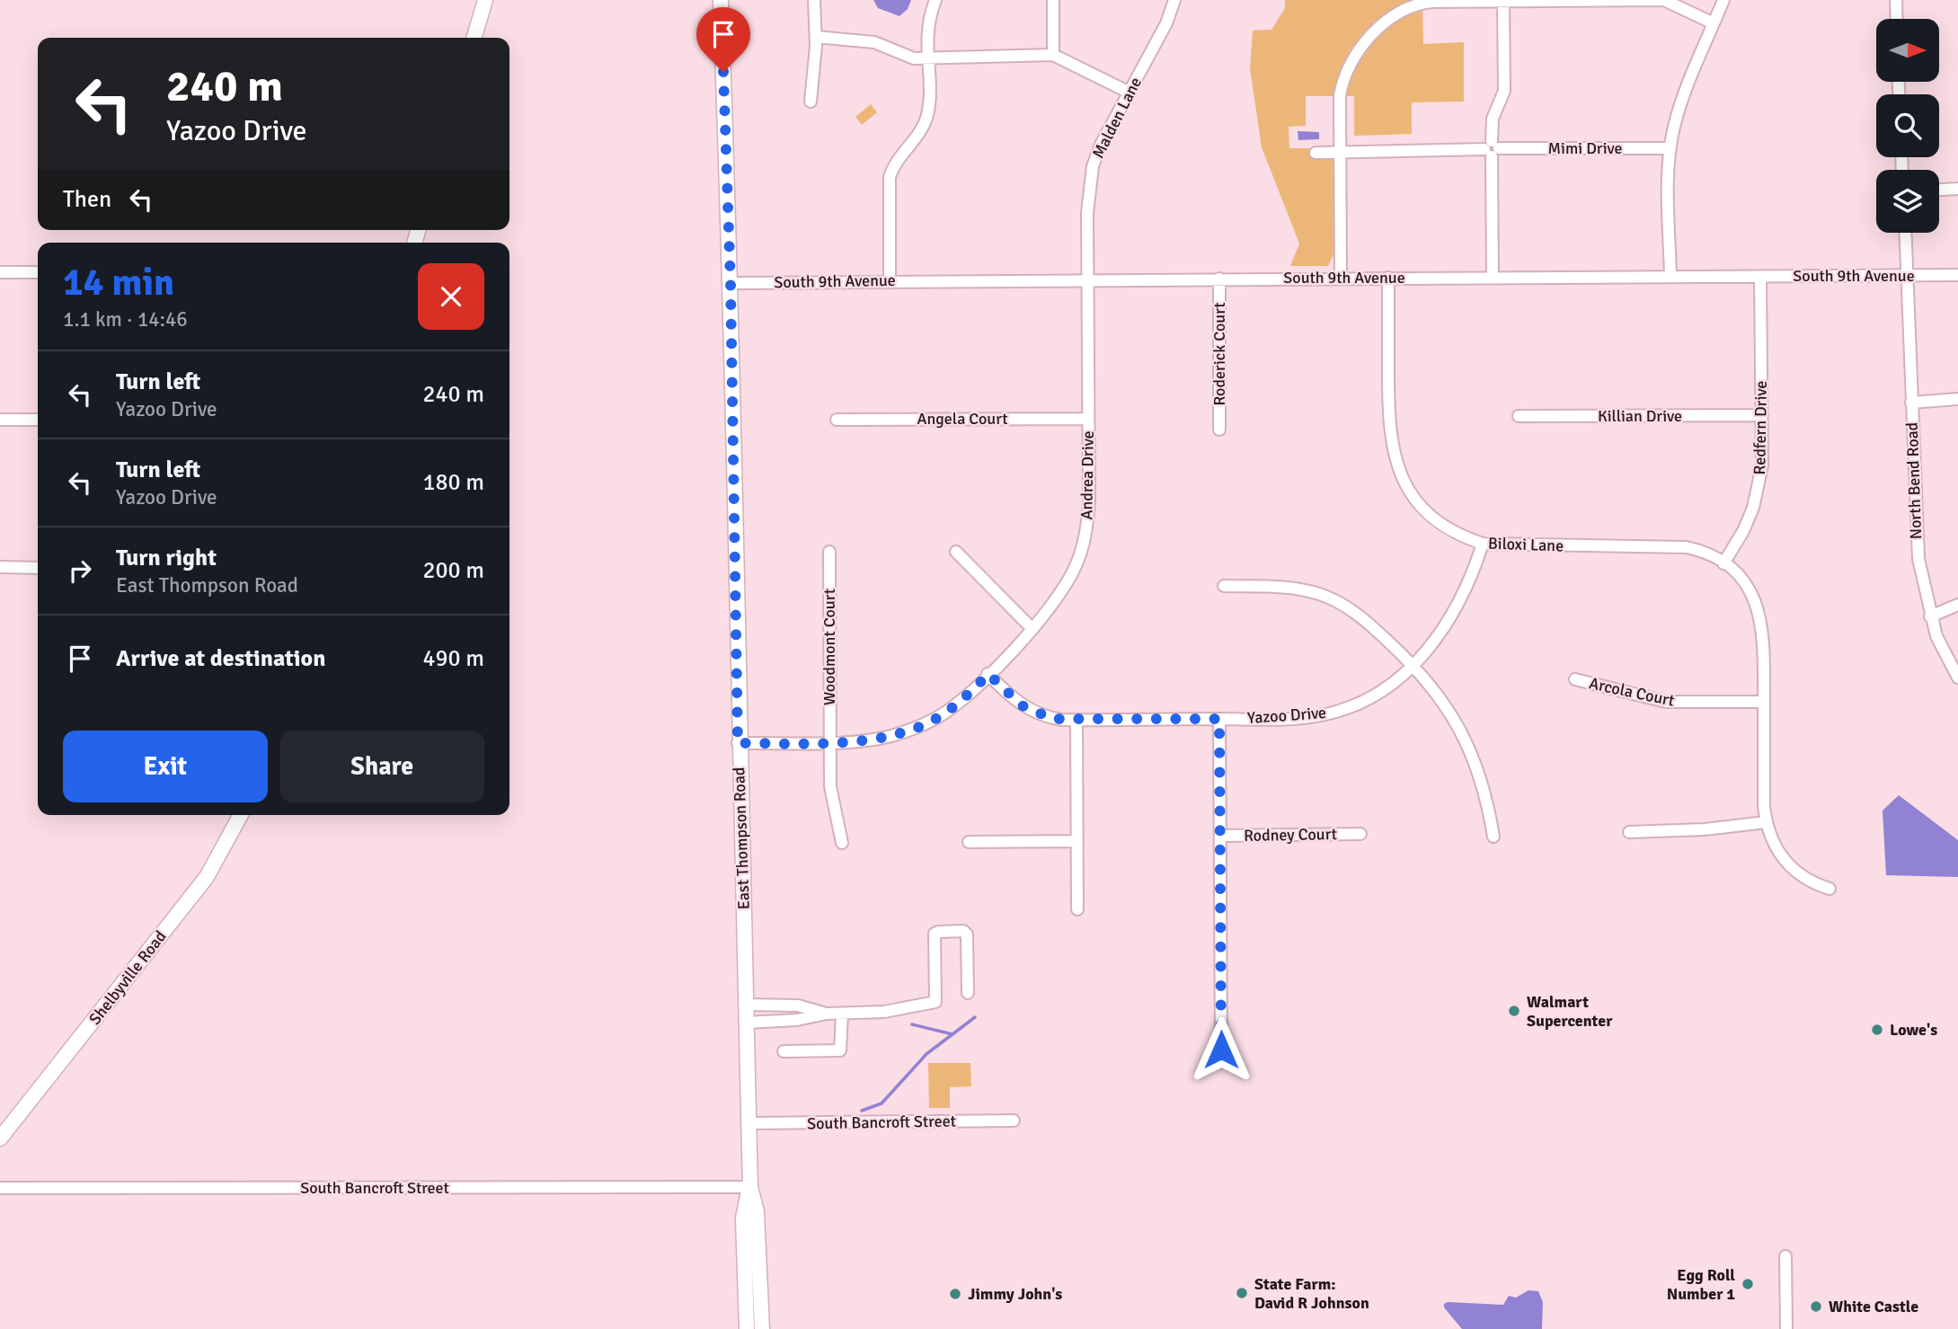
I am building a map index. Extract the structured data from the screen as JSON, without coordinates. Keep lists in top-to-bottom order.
{
  "streets": {
    "main road": ["East Thompson Road", "Shelbyville Road"],
    "street": [
      "Malden Lane",
      "Mimi Drive",
      "South 9th Avenue",
      "Roderick Court",
      "Killian Drive",
      "Angela Court",
      "Redfern Drive",
      "Andrea Drive",
      "North Bend Road",
      "Biloxi Lane",
      "Woodmont Court",
      "Arcola Court",
      "Yazoo Drive",
      "Rodney Court",
      "South Bancroft Street"
    ]
  },
  "crossings": [
    ["Malden Lane", "South 9th Avenue"],
    ["Malden Lane", "Andrea Drive"],
    ["South 9th Avenue", "Roderick Court"],
    ["South 9th Avenue", "Redfern Drive"],
    ["South 9th Avenue", "Andrea Drive"],
    ["South 9th Avenue", "North Bend Road"],
    ["South 9th Avenue", "Biloxi Lane"],
    ["South 9th Avenue", "East Thompson Road"],
    ["Killian Drive", "Redfern Drive"],
    ["Angela Court", "Andrea Drive"],
    ["Redfern Drive", "Biloxi Lane"],
    ["Andrea Drive", "Yazoo Drive"],
    ["Biloxi Lane", "Yazoo Drive"],
    ["East Thompson Road", "South Bancroft Street"]
  ],
  "places": [
    "Walmart Supercenter",
    "Lowe's",
    "Egg Roll Number 1",
    "State Farm: David R Johnson",
    "Jimmy John's",
    "White Castle"
  ],
  "north": "right",
  "page": {
    "turn": ["240 m", "Yazoo Drive"],
    "then": "Then",
    "heading": ["14 min", "1.1 km · 14:46"],
    "list": [
      {
        "name": "Turn left",
        "note": "Yazoo Drive",
        "value": "240 m"
      },
      {
        "name": "Turn left",
        "note": "Yazoo Drive",
        "value": "180 m"
      },
      {
        "name": "Turn right",
        "note": "East Thompson Road",
        "value": "200 m"
      },
      {
        "name": "Arrive at destination",
        "value": "490 m"
      }
    ],
    "buttons": ["Exit", "Share"]
  }
}
